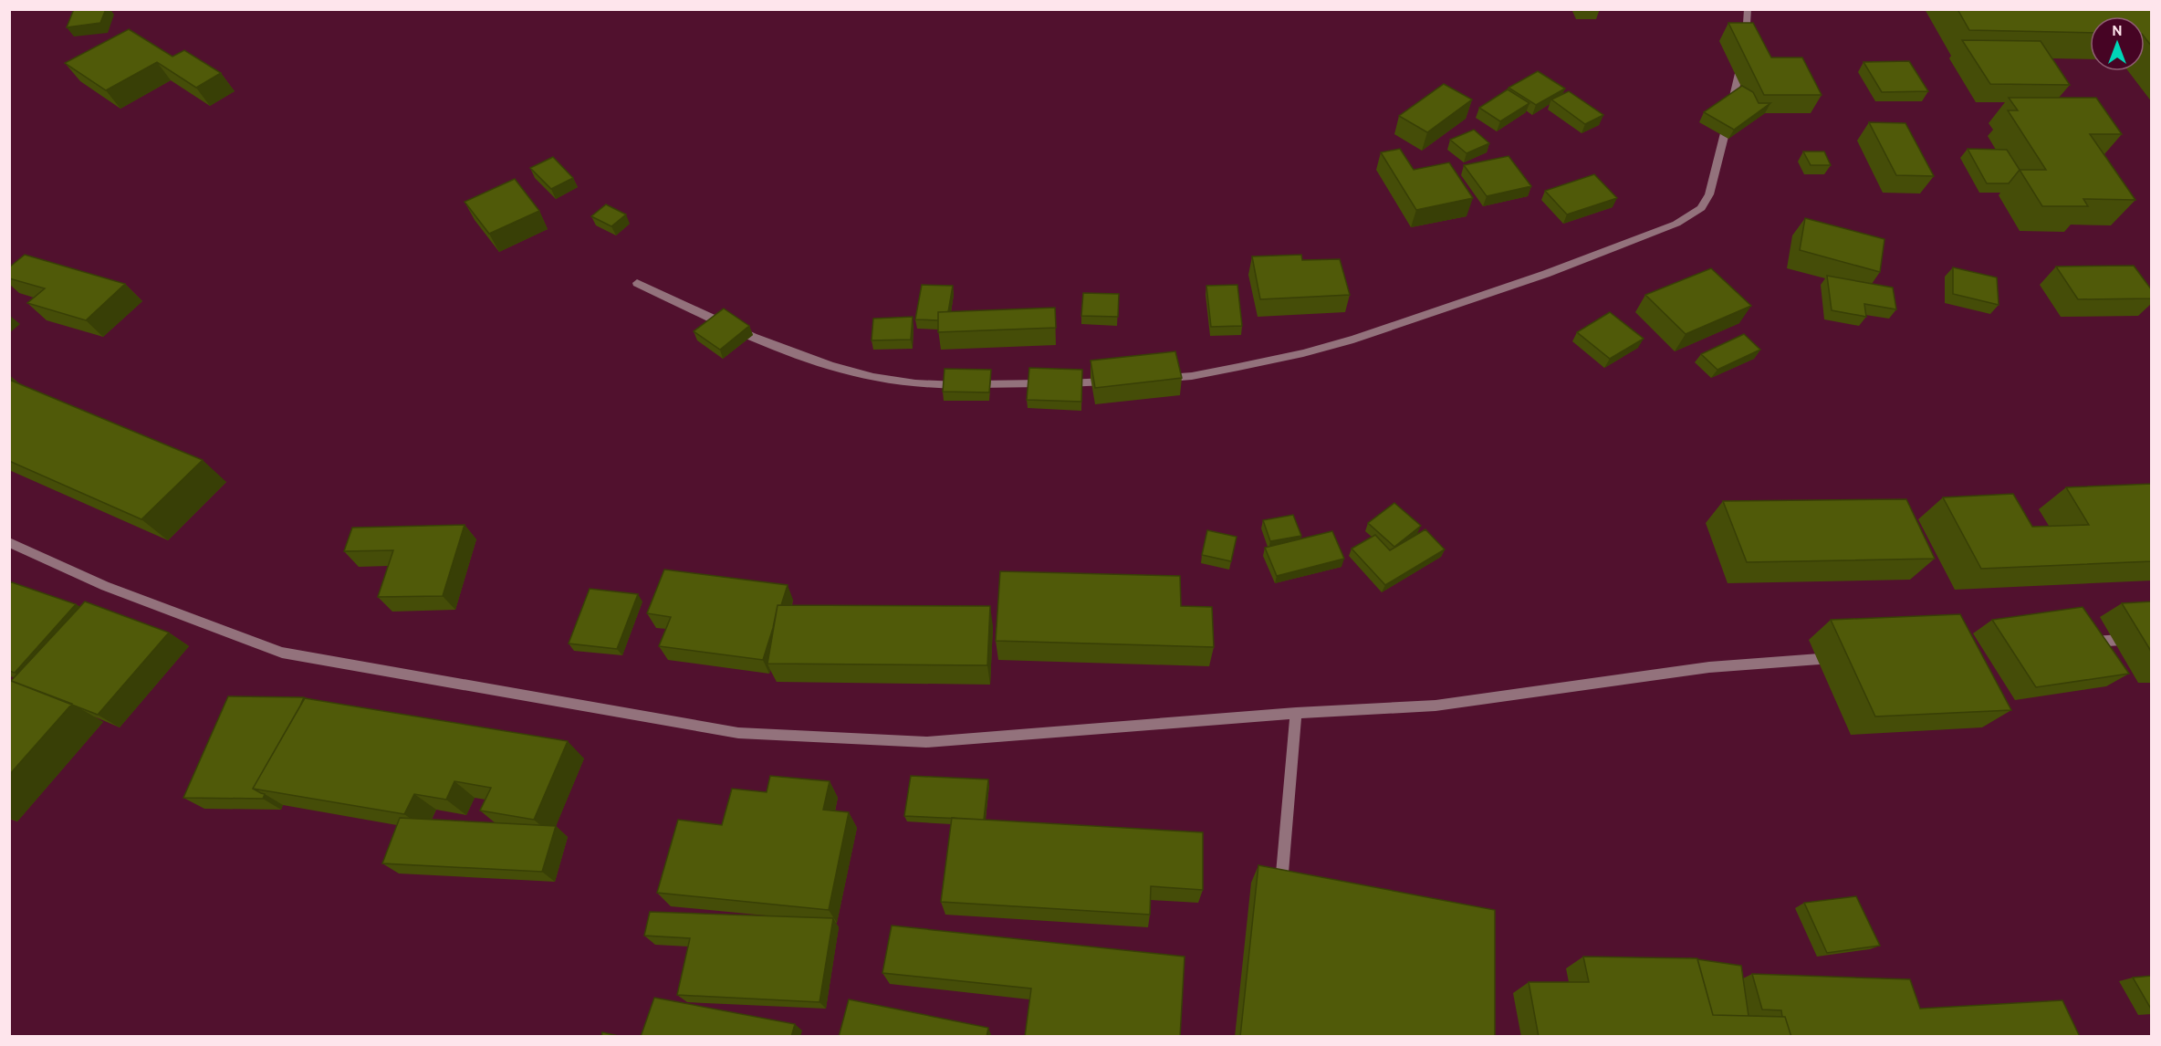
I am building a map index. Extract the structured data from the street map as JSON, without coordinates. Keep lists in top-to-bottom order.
{
  "north": "top"
}
